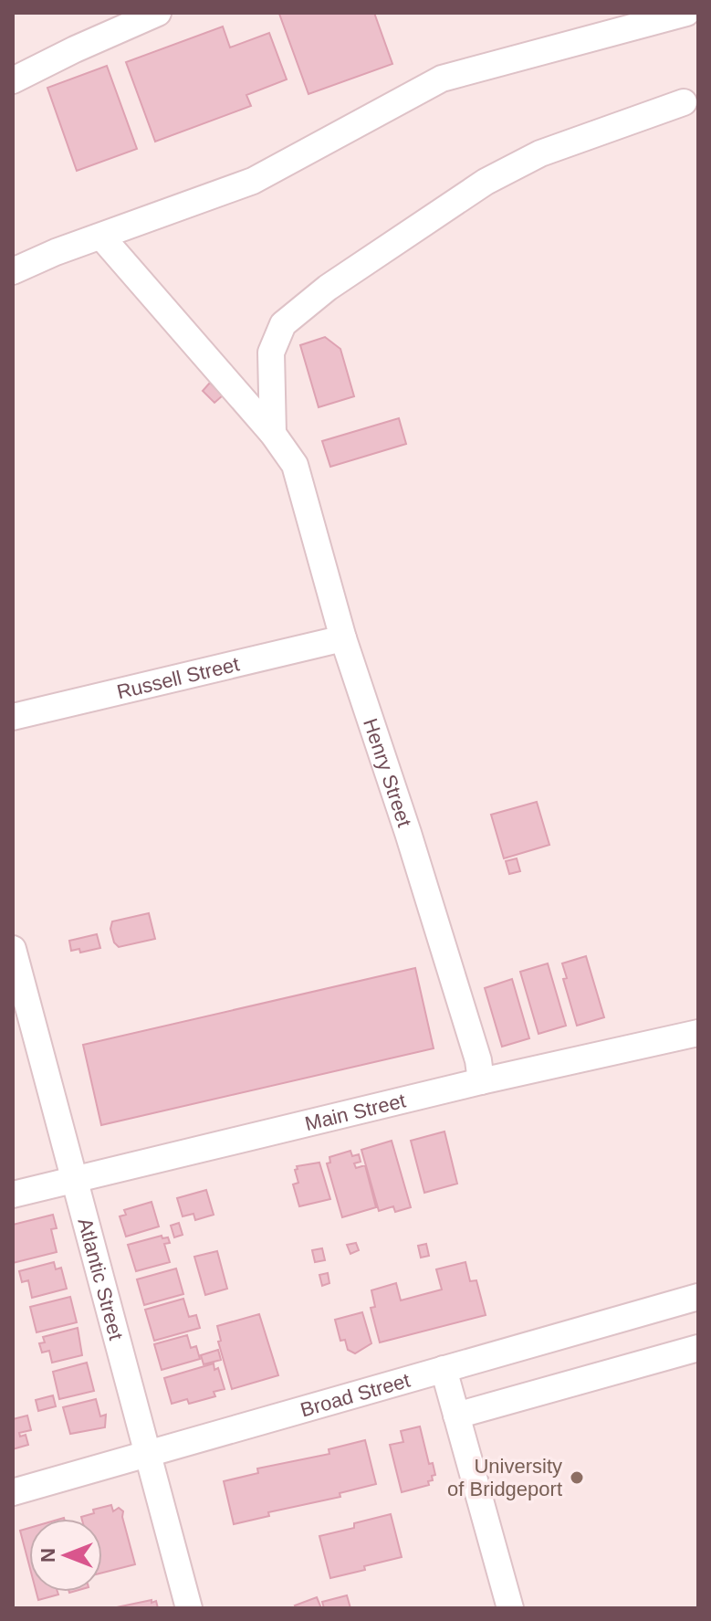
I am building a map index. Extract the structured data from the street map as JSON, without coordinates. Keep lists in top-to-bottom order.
{
  "streets": {
    "street": [
      "Russell Street",
      "Henry Street",
      "Main Street",
      "Atlantic Street",
      "Broad Street"
    ]
  },
  "crossings": [
    ["Russell Street", "Henry Street"],
    ["Henry Street", "Main Street"],
    ["Main Street", "Atlantic Street"],
    ["Atlantic Street", "Broad Street"]
  ],
  "places": ["University of Bridgeport"],
  "north": "left"
}
